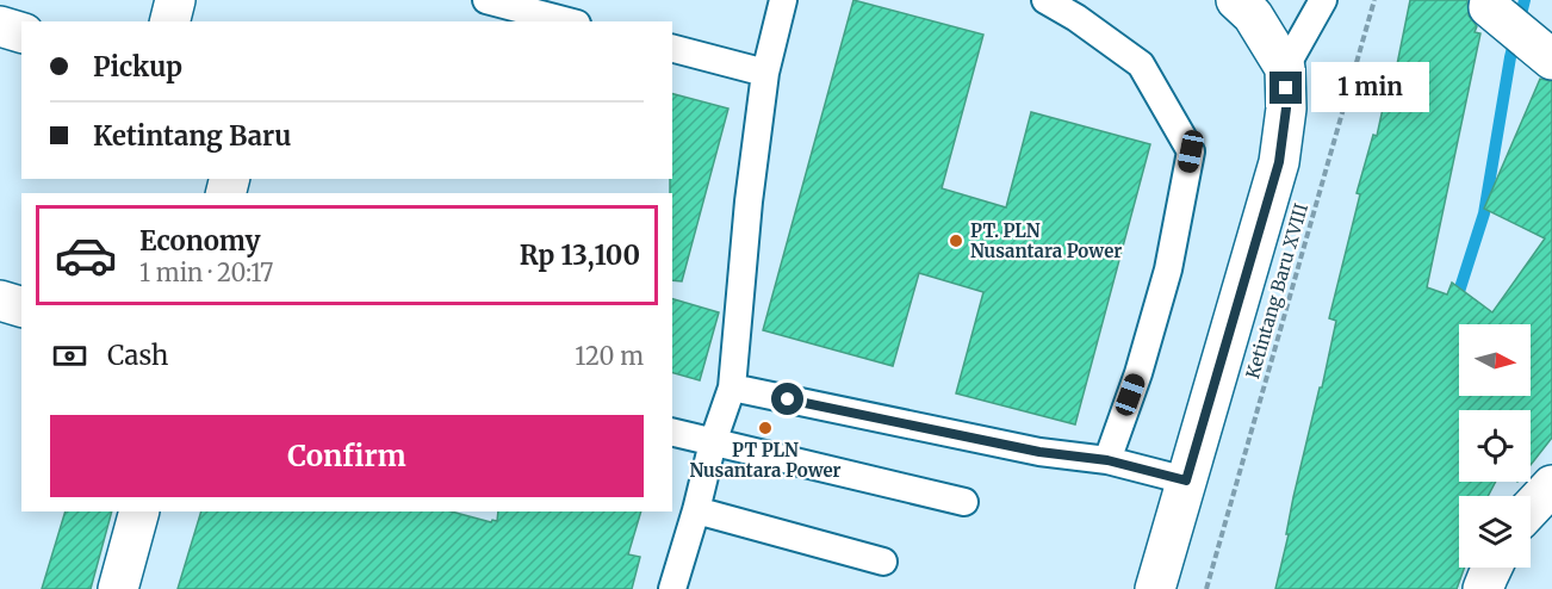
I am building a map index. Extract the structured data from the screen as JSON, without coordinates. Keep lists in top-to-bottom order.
{
  "streets": {
    "path": ["Ketintang Baru XVIII"]
  },
  "places": ["PT. PLN Nusantara Power", "PT PLN Nusantara Power"],
  "north": "right",
  "page": {
    "banner": ["Pickup", "Ketintang Baru"],
    "bubble": "1 min",
    "list": [
      {
        "name": "Economy",
        "note": "1 min · 20:17",
        "value": "Rp 13,100"
      }
    ],
    "pay": ["Cash", "120 m"],
    "buttons": "Confirm"
  }
}
